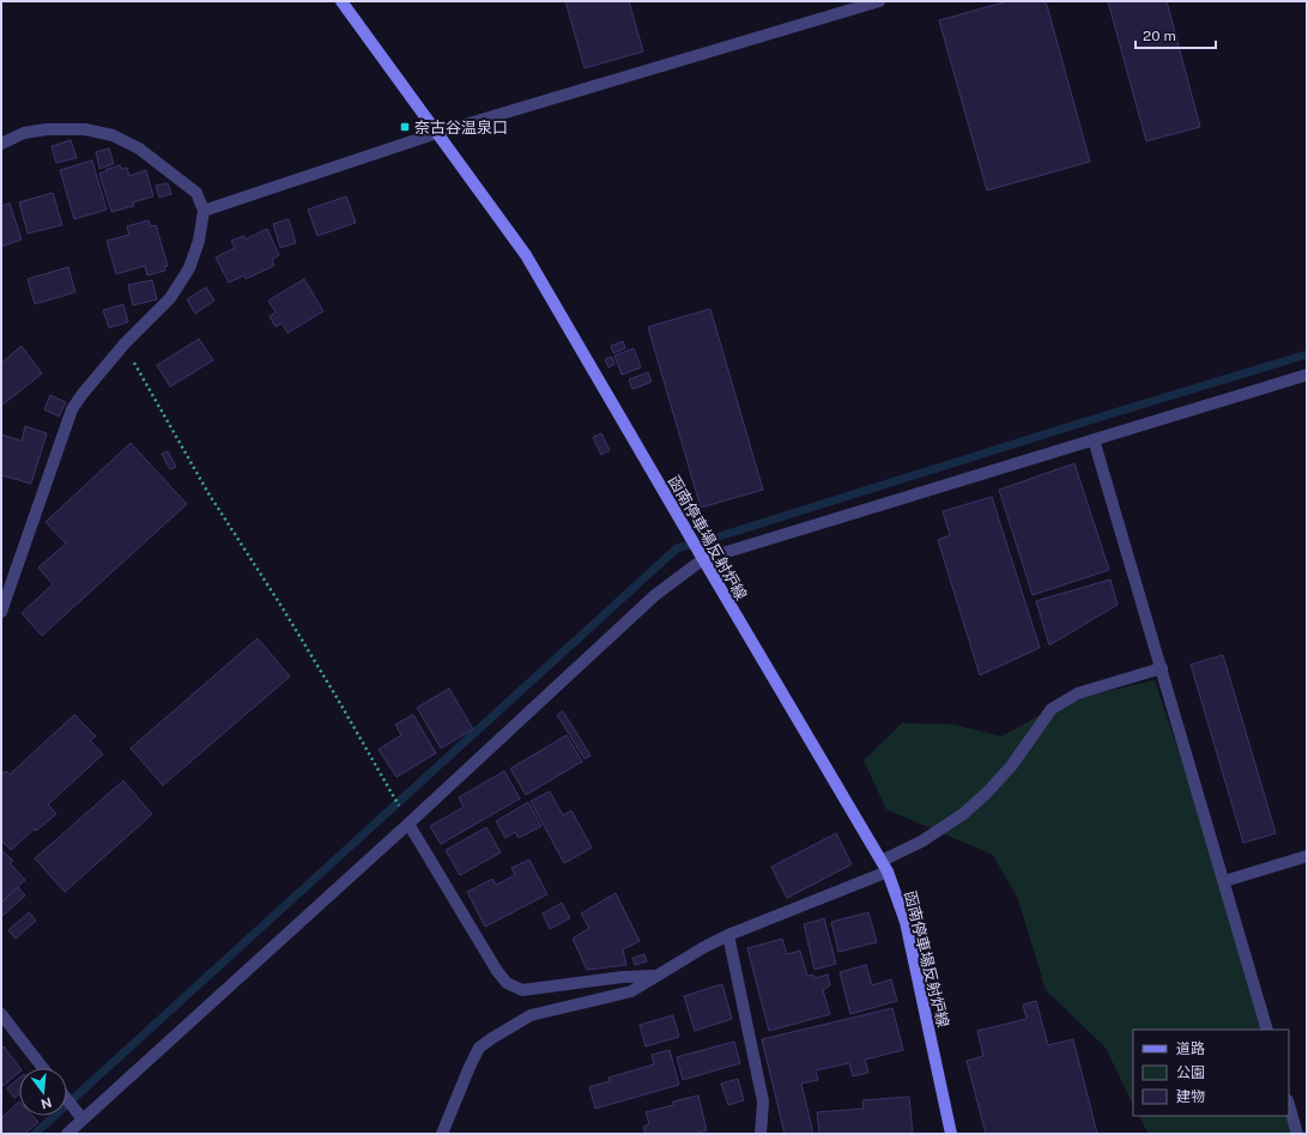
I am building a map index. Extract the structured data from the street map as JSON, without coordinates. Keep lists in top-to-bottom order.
{
  "streets": {
    "main road": ["函南停車場反射炉線"]
  },
  "places": {
    "transit": ["奈古谷温泉口"]
  },
  "legend": ["道路", "公園", "建物"],
  "scale_bar": "20 m",
  "north": "bottom"
}
